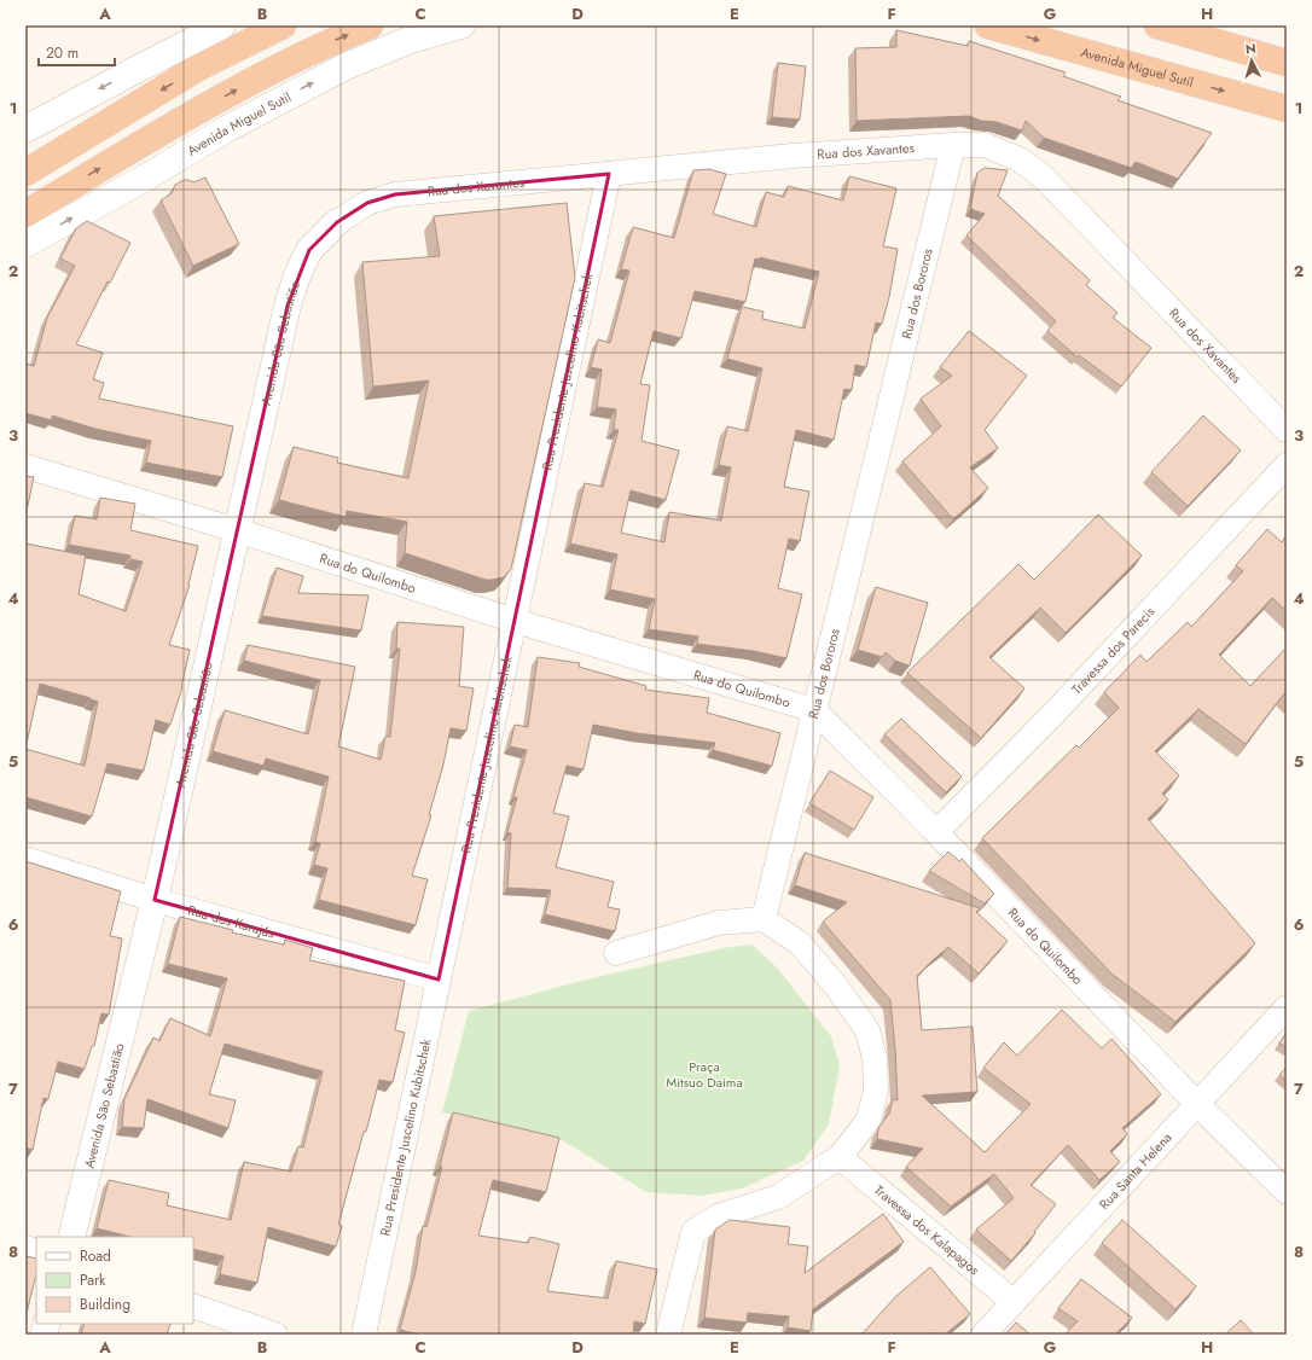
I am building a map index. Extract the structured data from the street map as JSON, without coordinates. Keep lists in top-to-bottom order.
{
  "streets": {
    "highway": ["Avenida Miguel Sutil"],
    "street": [
      "Rua dos Xavantes",
      "Rua dos Bororos",
      "Avenida São Sebastião",
      "Rua Presidente Juscelino Kubitschek",
      "Rua do Quilombo",
      "Travessa dos Parecis",
      "Rua dos Karajás",
      "Rua Santa Helena",
      "Travessa dos Kalapagos"
    ]
  },
  "crossings": [
    ["Rua dos Xavantes", "Rua dos Bororos"],
    ["Rua dos Xavantes", "Avenida São Sebastião"],
    ["Rua dos Xavantes", "Rua Presidente Juscelino Kubitschek"],
    ["Rua dos Bororos", "Rua do Quilombo"],
    ["Avenida São Sebastião", "Rua do Quilombo"],
    ["Avenida São Sebastião", "Rua dos Karajás"],
    ["Rua Presidente Juscelino Kubitschek", "Rua do Quilombo"],
    ["Rua Presidente Juscelino Kubitschek", "Rua dos Karajás"],
    ["Rua do Quilombo", "Travessa dos Parecis"],
    ["Rua do Quilombo", "Rua Santa Helena"],
    ["Rua Santa Helena", "Travessa dos Kalapagos"]
  ],
  "one_way": ["Avenida Miguel Sutil"],
  "parks": ["Praça Mitsuo Daima"],
  "legend": ["Road", "Park", "Building"],
  "scale_bar": "20 m",
  "north": "top",
  "grid": {
    "columns": [
      "A",
      "B",
      "C",
      "D",
      "E",
      "F",
      "G",
      "H"
    ],
    "rows": [
      "1",
      "2",
      "3",
      "4",
      "5",
      "6",
      "7",
      "8"
    ]
  }
}
